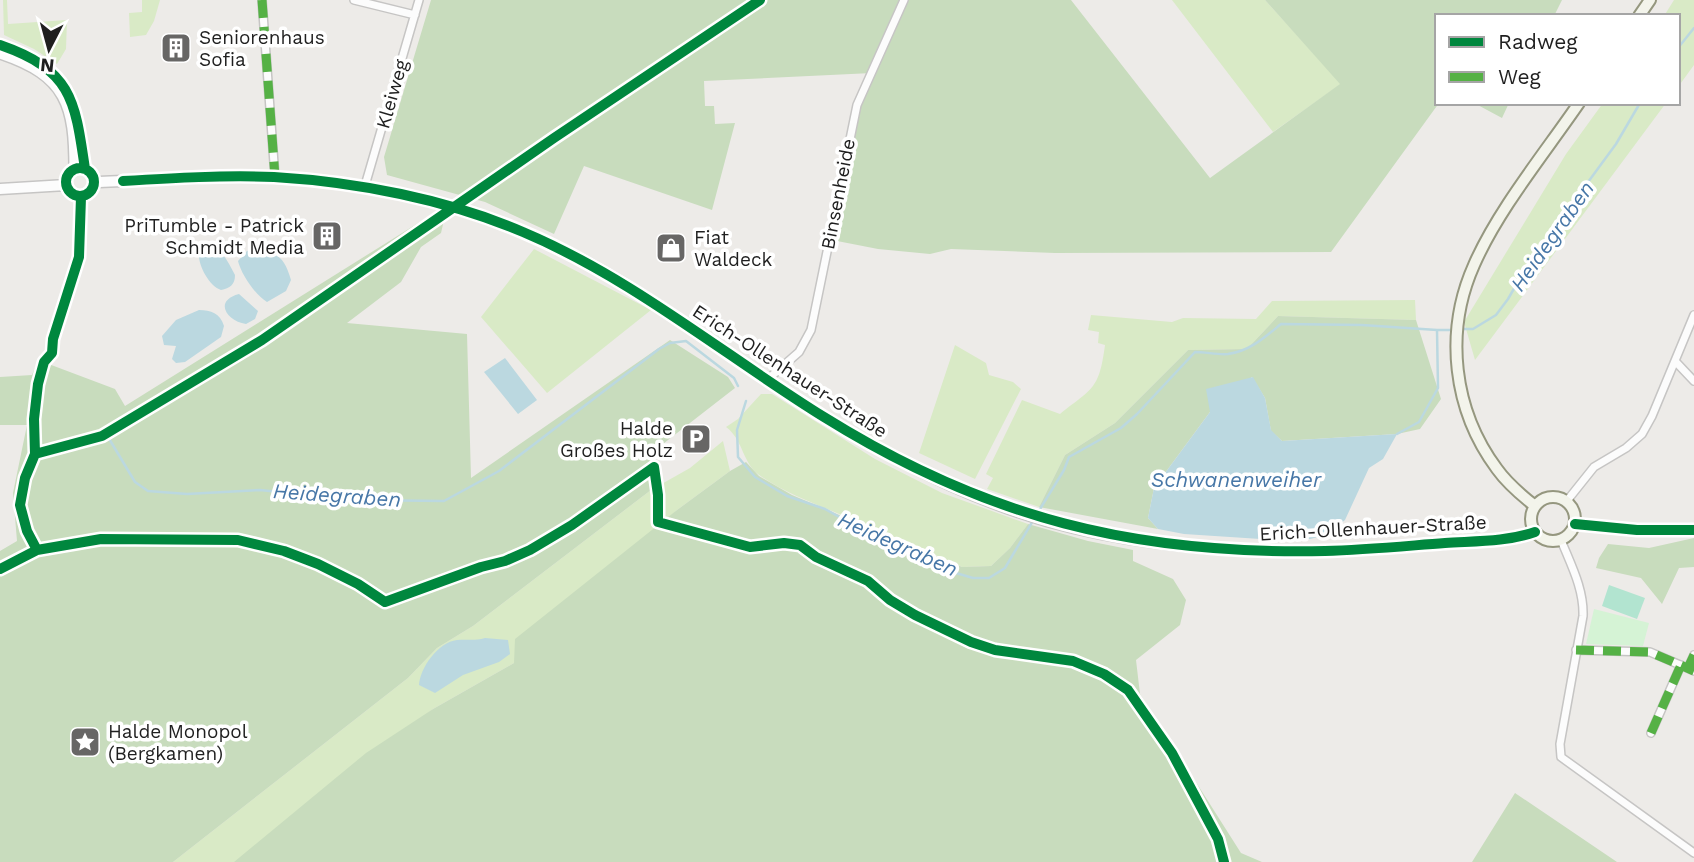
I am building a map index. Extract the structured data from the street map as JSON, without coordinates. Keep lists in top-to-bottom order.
{
  "streets": {
    "street": ["Kleiweg", "Binsenheide", "Erich-Ollenhauer-Straße"]
  },
  "crossings": [
    ["Kleiweg", "Erich-Ollenhauer-Straße"],
    ["Binsenheide", "Erich-Ollenhauer-Straße"]
  ],
  "water": ["Heidegraben", "Schwanenweiher"],
  "places": {
    "building": ["Seniorenhaus Sofia", "PriTumble - Patrick Schmidt Media"],
    "shop": ["Fiat Waldeck"],
    "parking": ["Halde Großes Holz"],
    "place": ["Halde Monopol (Bergkamen)"]
  },
  "legend": ["Radweg", "Weg"],
  "north": "bottom"
}
